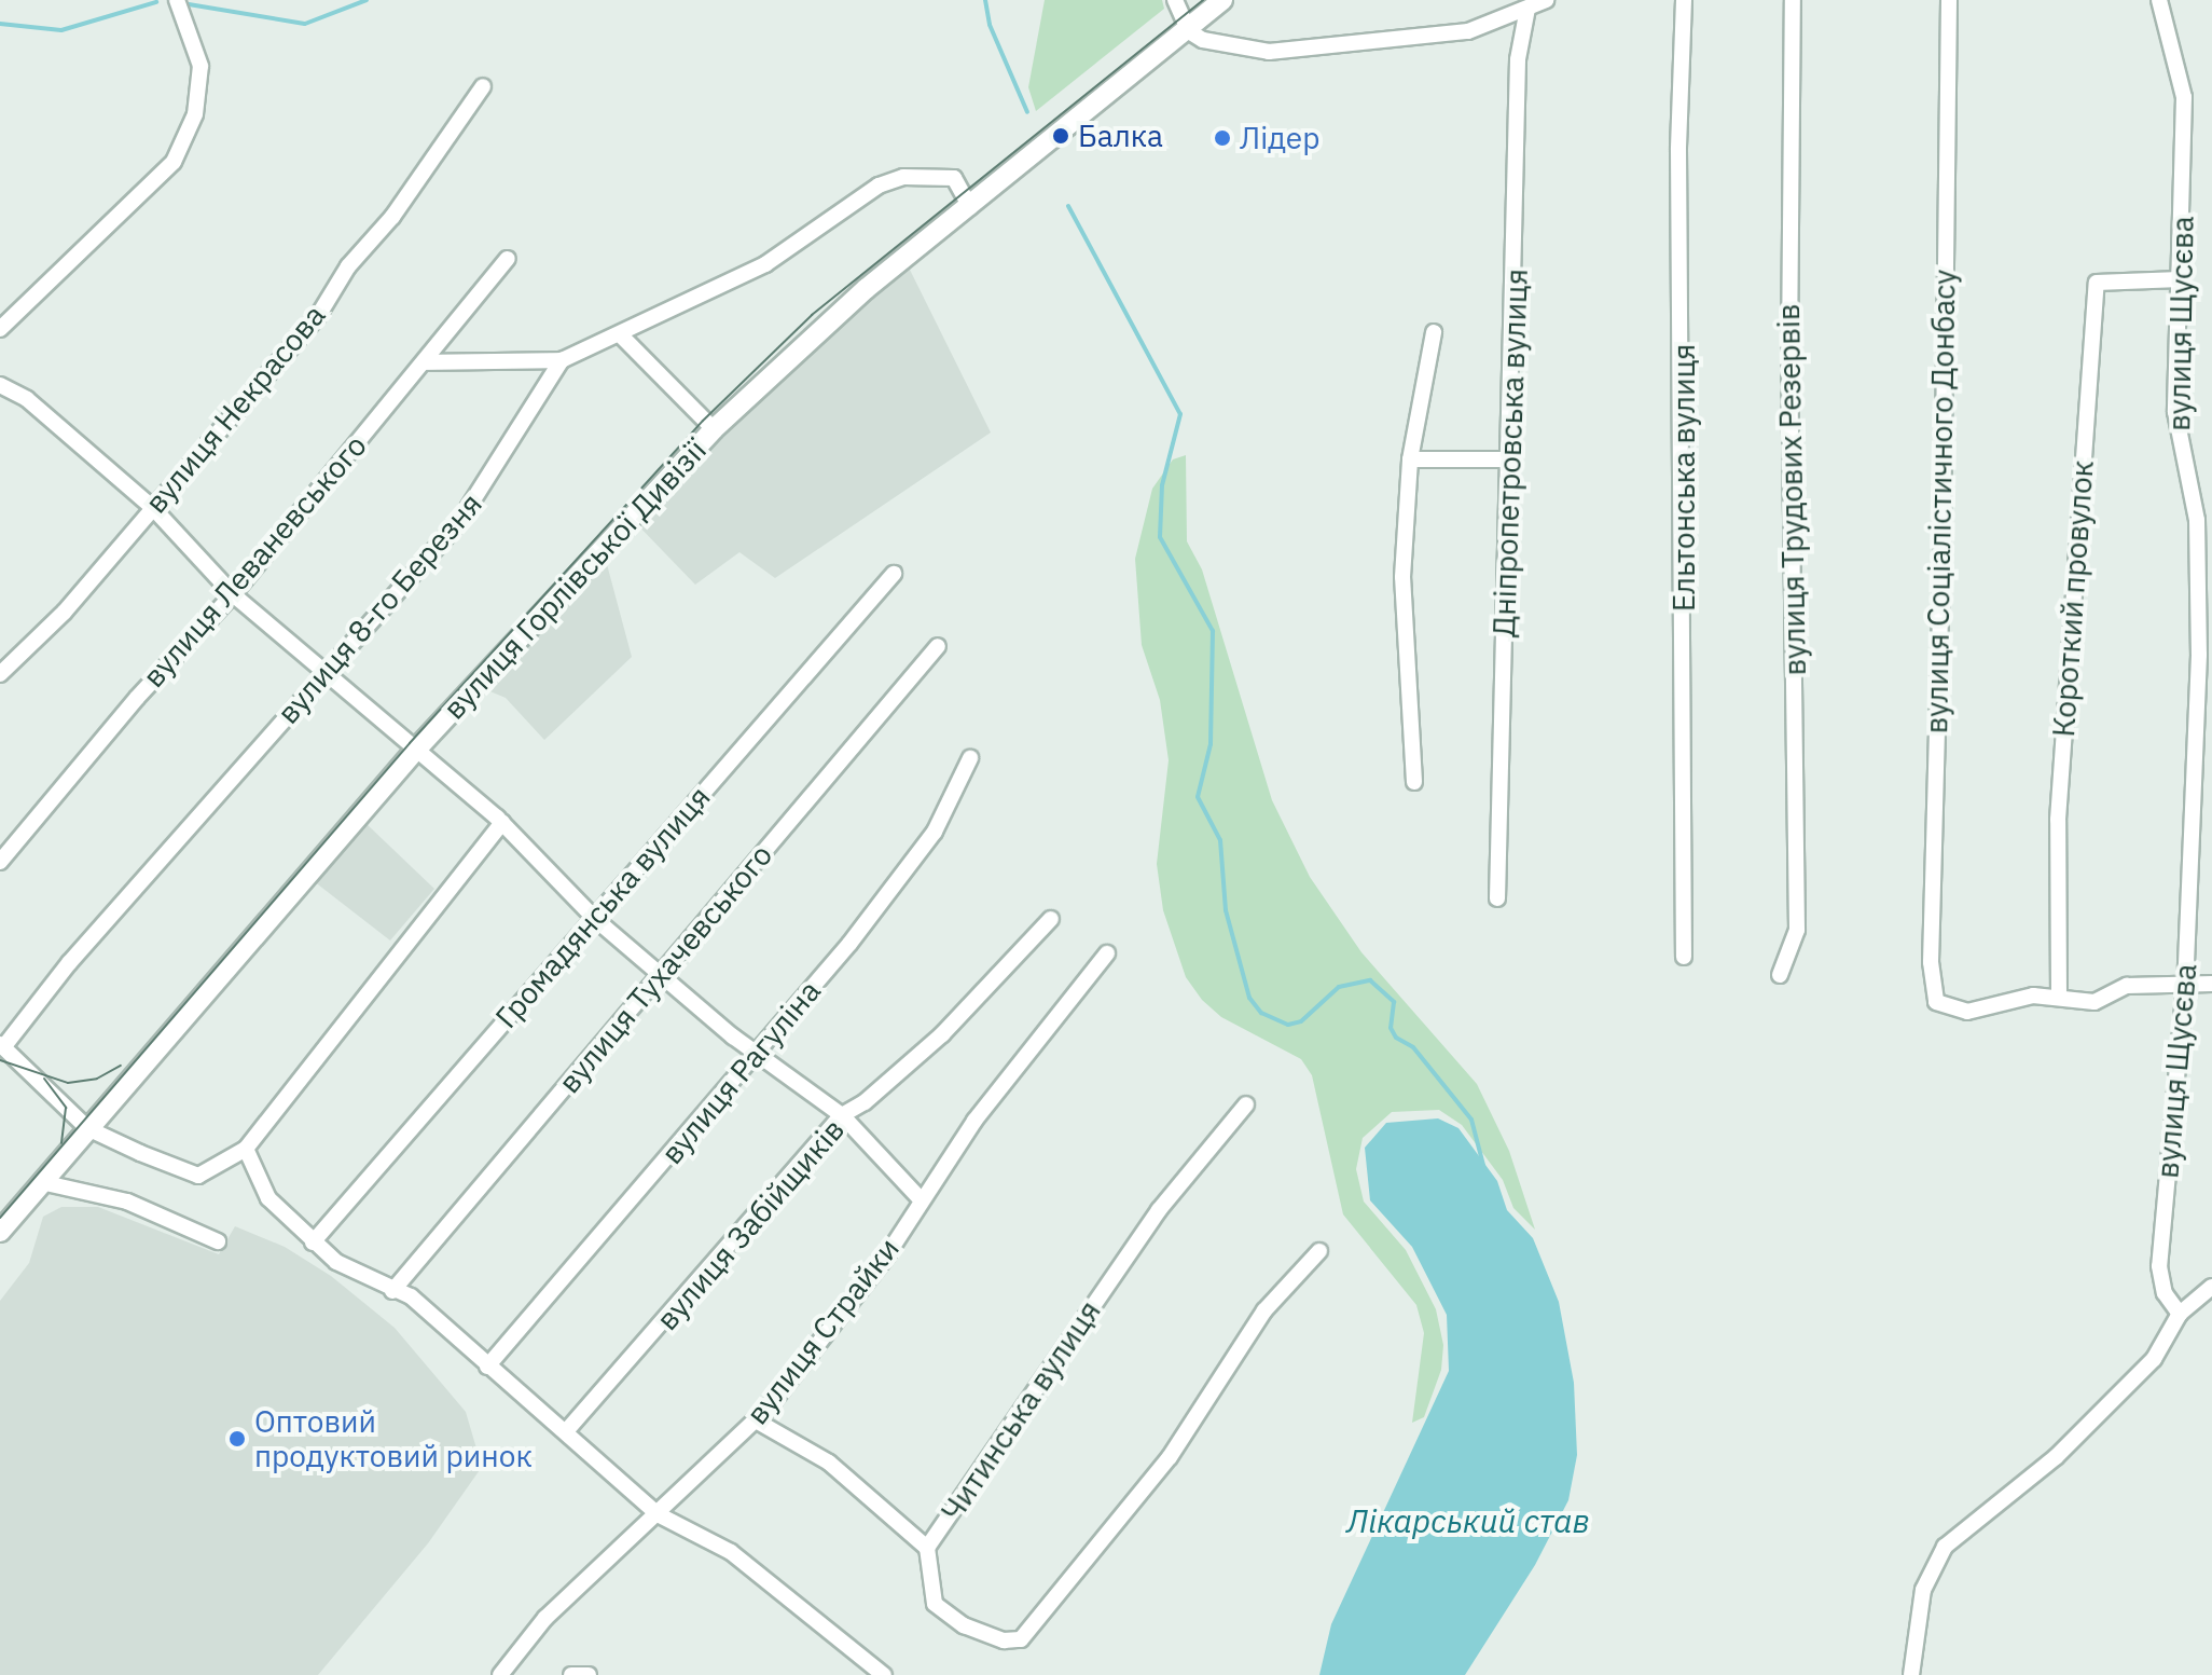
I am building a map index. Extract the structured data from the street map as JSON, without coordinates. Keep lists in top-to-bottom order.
{
  "streets": {
    "main road": ["вулиця Горлівської Дивізії"],
    "street": [
      "вулиця Щусєва",
      "вулиця Некрасова",
      "Дніпропетровська вулиця",
      "Ельтонська вулиця",
      "вулиця Трудових Резервів",
      "вулиця Соціалістичного Донбасу",
      "вулиця Леваневського",
      "Короткий провулок",
      "вулиця 8-го Березня",
      "Громадянська вулиця",
      "вулиця Тухачевського",
      "вулиця Рагуліна",
      "вулиця Забійщиків",
      "вулиця Страйки",
      "Читинська вулиця"
    ]
  },
  "crossings": [
    ["вулиця Щусєва", "Короткий провулок"],
    ["вулиця Соціалістичного Донбасу", "Короткий провулок"],
    ["вулиця Страйки", "Читинська вулиця"]
  ],
  "water": ["Лікарський став"],
  "places": ["Балка", "Лідер", "Оптовий продуктовий ринок"]
}
